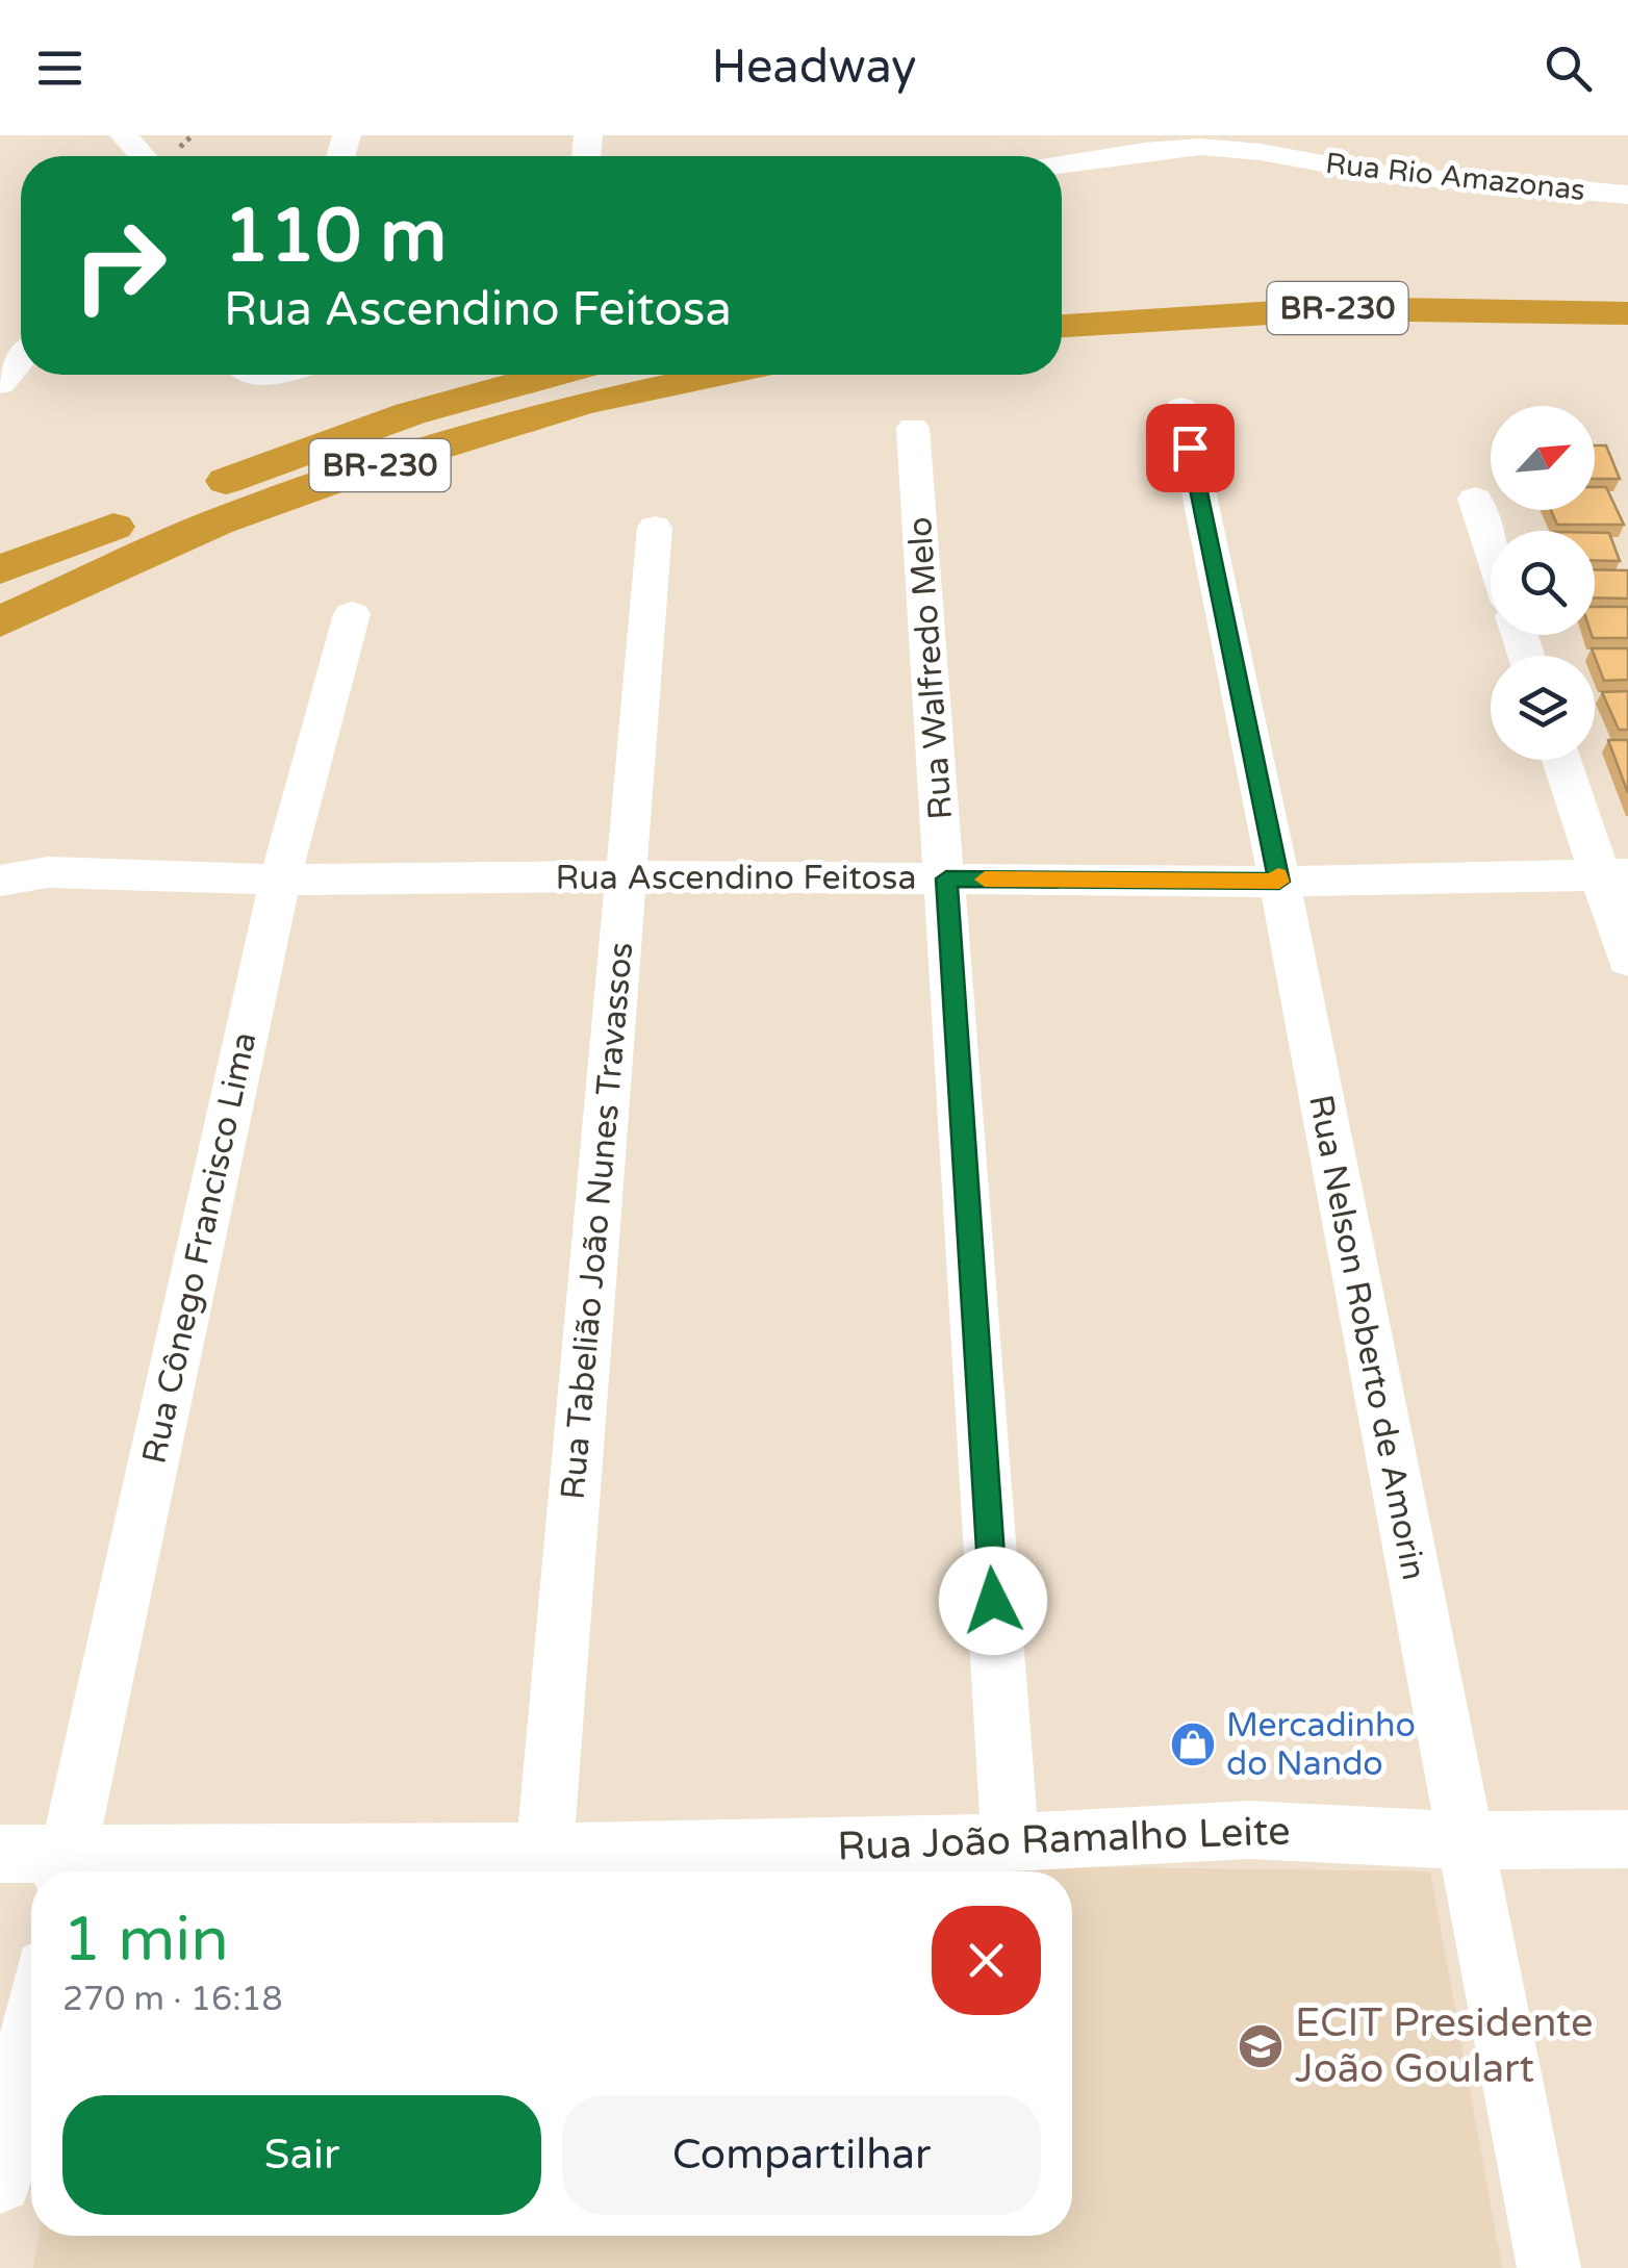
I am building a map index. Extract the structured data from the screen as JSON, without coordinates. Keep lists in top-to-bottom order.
{
  "streets": {
    "highway": ["BR-230"],
    "street": [
      "Rua Rio Amazonas",
      "Rua Walfredo Melo",
      "Rua Ascendino Feitosa",
      "Rua Tabelião João Nunes Travassos",
      "Rua Cônego Francisco Lima",
      "Rua Nelson Roberto de Amorin",
      "Rua João Ramalho Leite"
    ]
  },
  "crossings": [
    ["Rua Walfredo Melo", "Rua Ascendino Feitosa"],
    ["Rua Walfredo Melo", "Rua João Ramalho Leite"],
    ["Rua Ascendino Feitosa", "Rua Tabelião João Nunes Travassos"],
    ["Rua Ascendino Feitosa", "Rua Cônego Francisco Lima"],
    ["Rua Ascendino Feitosa", "Rua Nelson Roberto de Amorin"],
    ["Rua Tabelião João Nunes Travassos", "Rua João Ramalho Leite"],
    ["Rua Cônego Francisco Lima", "Rua João Ramalho Leite"],
    ["Rua Nelson Roberto de Amorin", "Rua João Ramalho Leite"]
  ],
  "places": {
    "shop": ["Mercadinho do Nando"],
    "school or university": ["ECIT Presidente João Goulart"]
  },
  "north": "top right",
  "page": {
    "header": "Headway",
    "turn": ["110 m", "Rua Ascendino Feitosa"],
    "heading": ["1 min", "270 m · 16:18"],
    "buttons": ["Sair", "Compartilhar"]
  }
}
